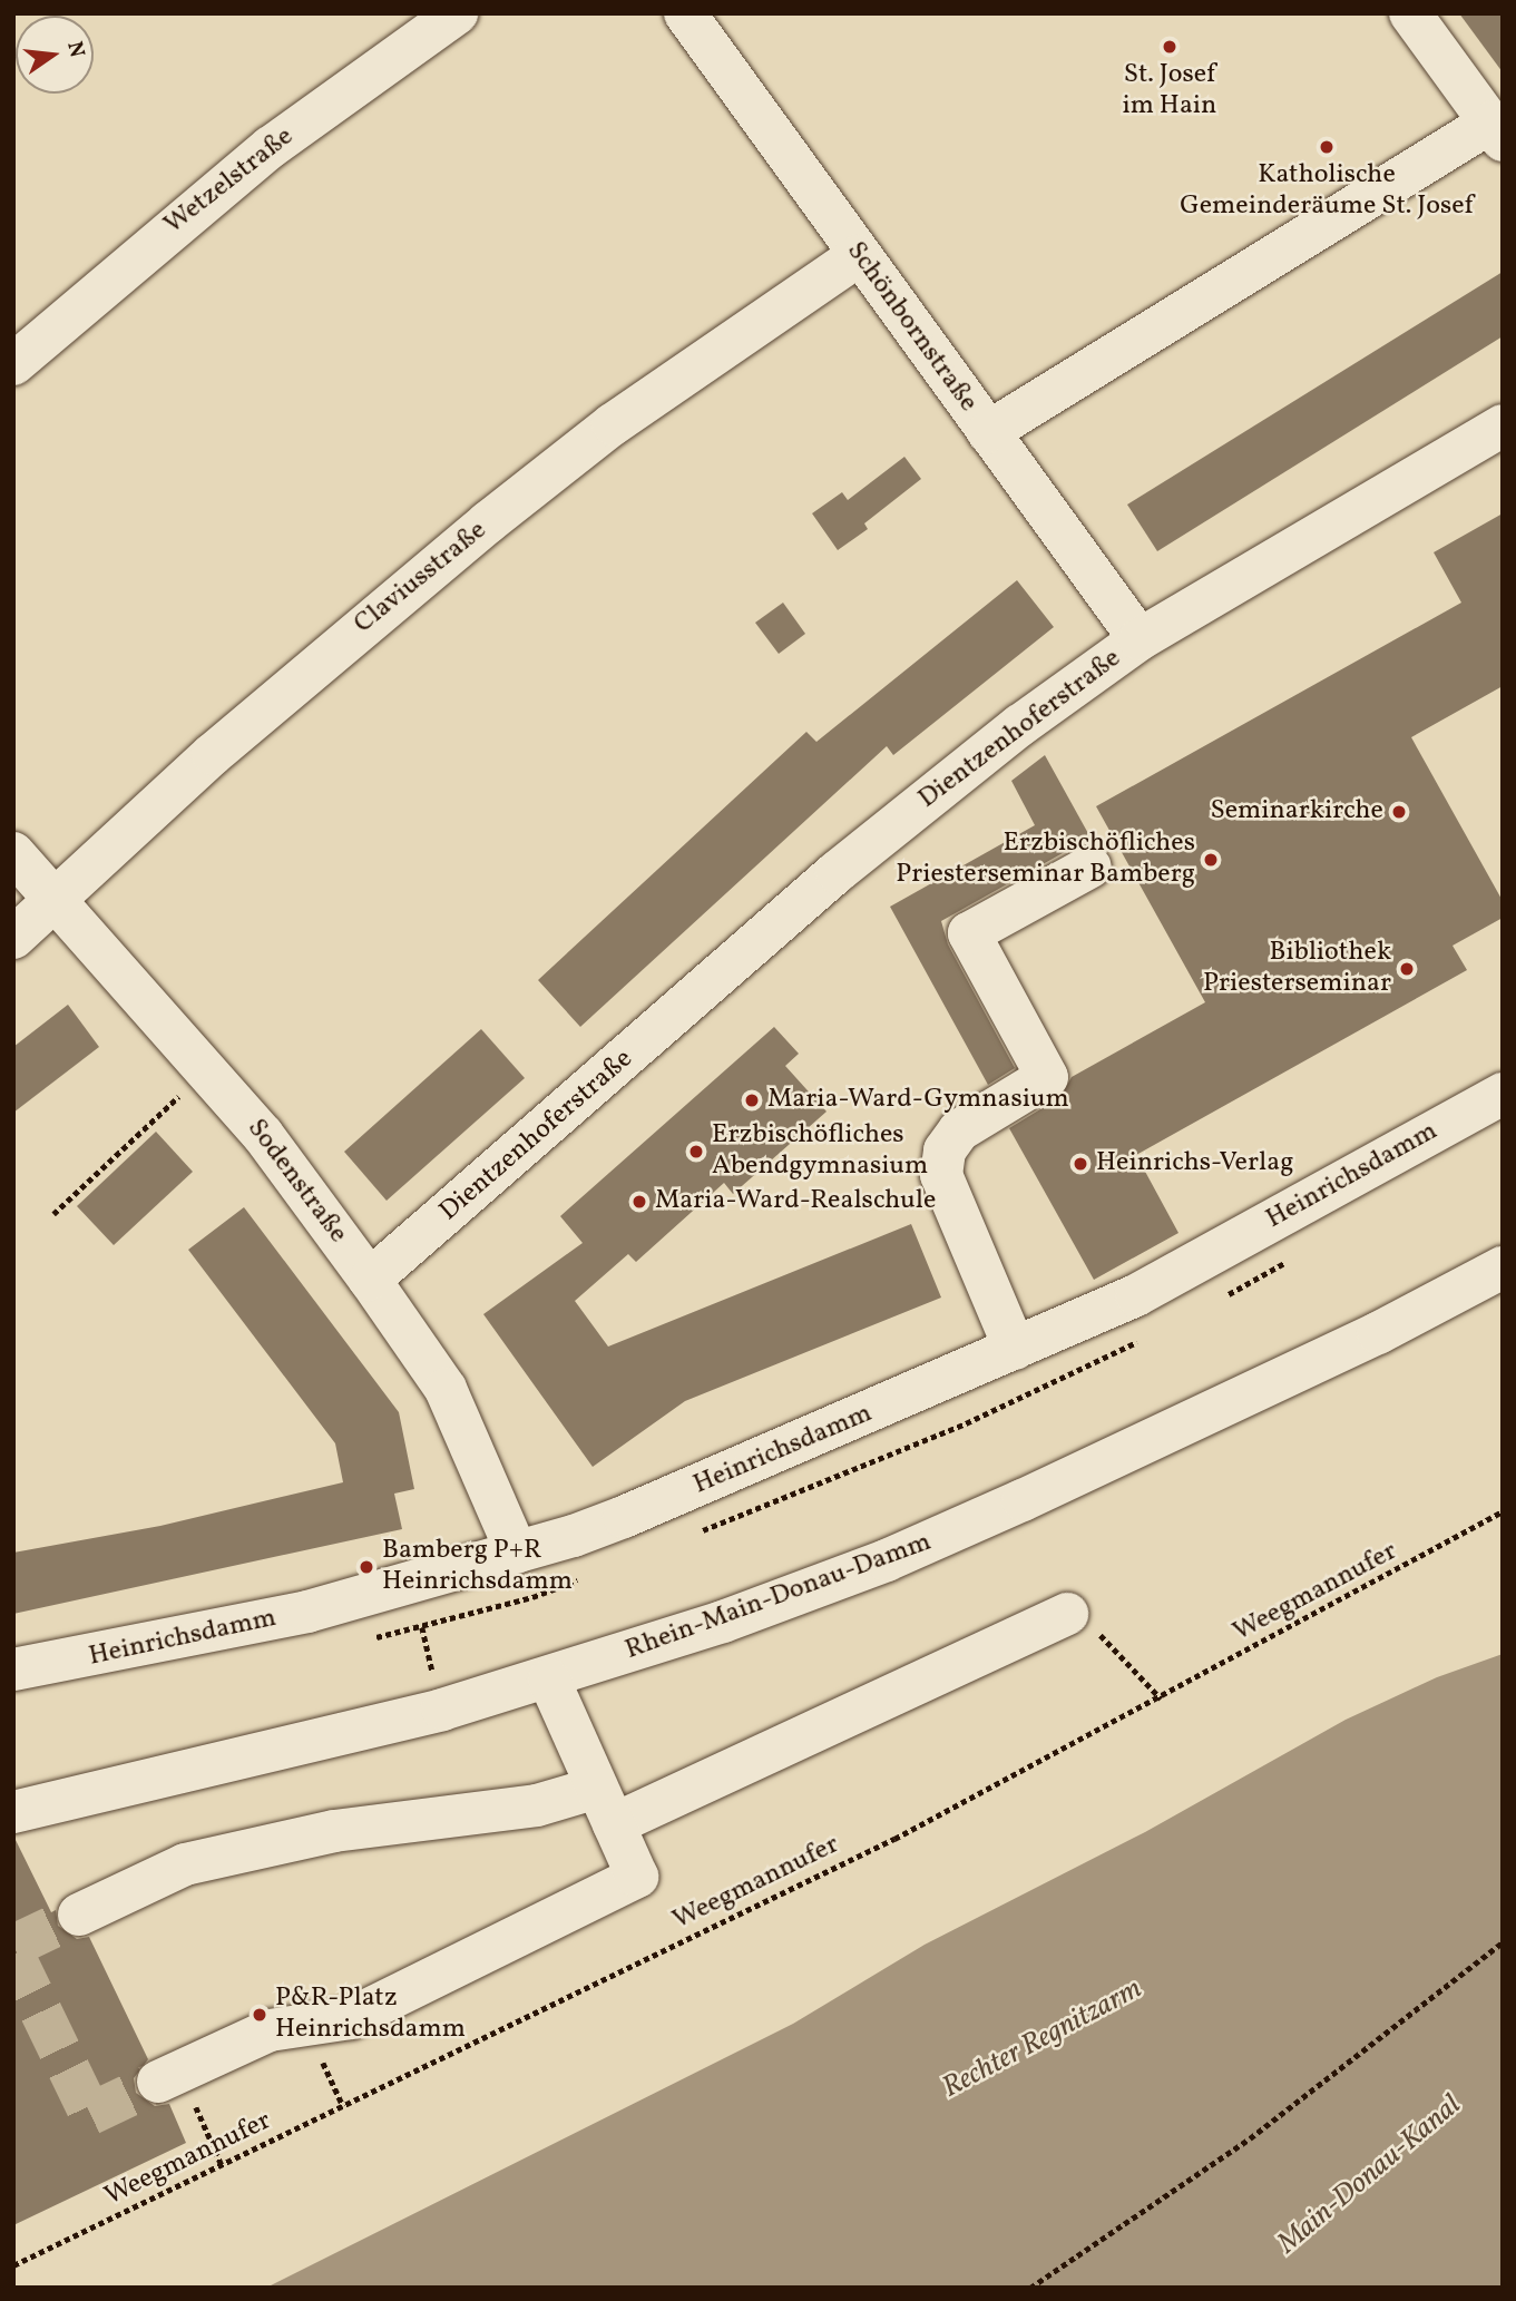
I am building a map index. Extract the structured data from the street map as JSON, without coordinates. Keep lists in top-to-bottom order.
{
  "streets": {
    "street": [
      "Wetzelstraße",
      "Schönbornstraße",
      "Claviusstraße",
      "Dientzenhoferstraße",
      "Heinrichsdamm",
      "Sodenstraße",
      "Rhein-Main-Donau-Damm"
    ],
    "path": ["Weegmannufer"]
  },
  "crossings": [
    ["Schönbornstraße", "Claviusstraße"],
    ["Schönbornstraße", "Dientzenhoferstraße"],
    ["Claviusstraße", "Sodenstraße"],
    ["Dientzenhoferstraße", "Sodenstraße"],
    ["Heinrichsdamm", "Sodenstraße"]
  ],
  "water": ["Rechter Regnitzarm", "Main-Donau-Kanal"],
  "places": [
    "St. Josef im Hain",
    "Katholische Gemeinderäume St. Josef",
    "Seminarkirche",
    "Erzbischöfliches Priesterseminar Bamberg",
    "Bibliothek Priesterseminar",
    "Maria-Ward-Gymnasium",
    "Erzbischöfliches Abendgymnasium",
    "Heinrichs-Verlag",
    "Maria-Ward-Realschule",
    "Bamberg P+R Heinrichsdamm",
    "P&R-Platz Heinrichsdamm"
  ],
  "north": "right"
}
